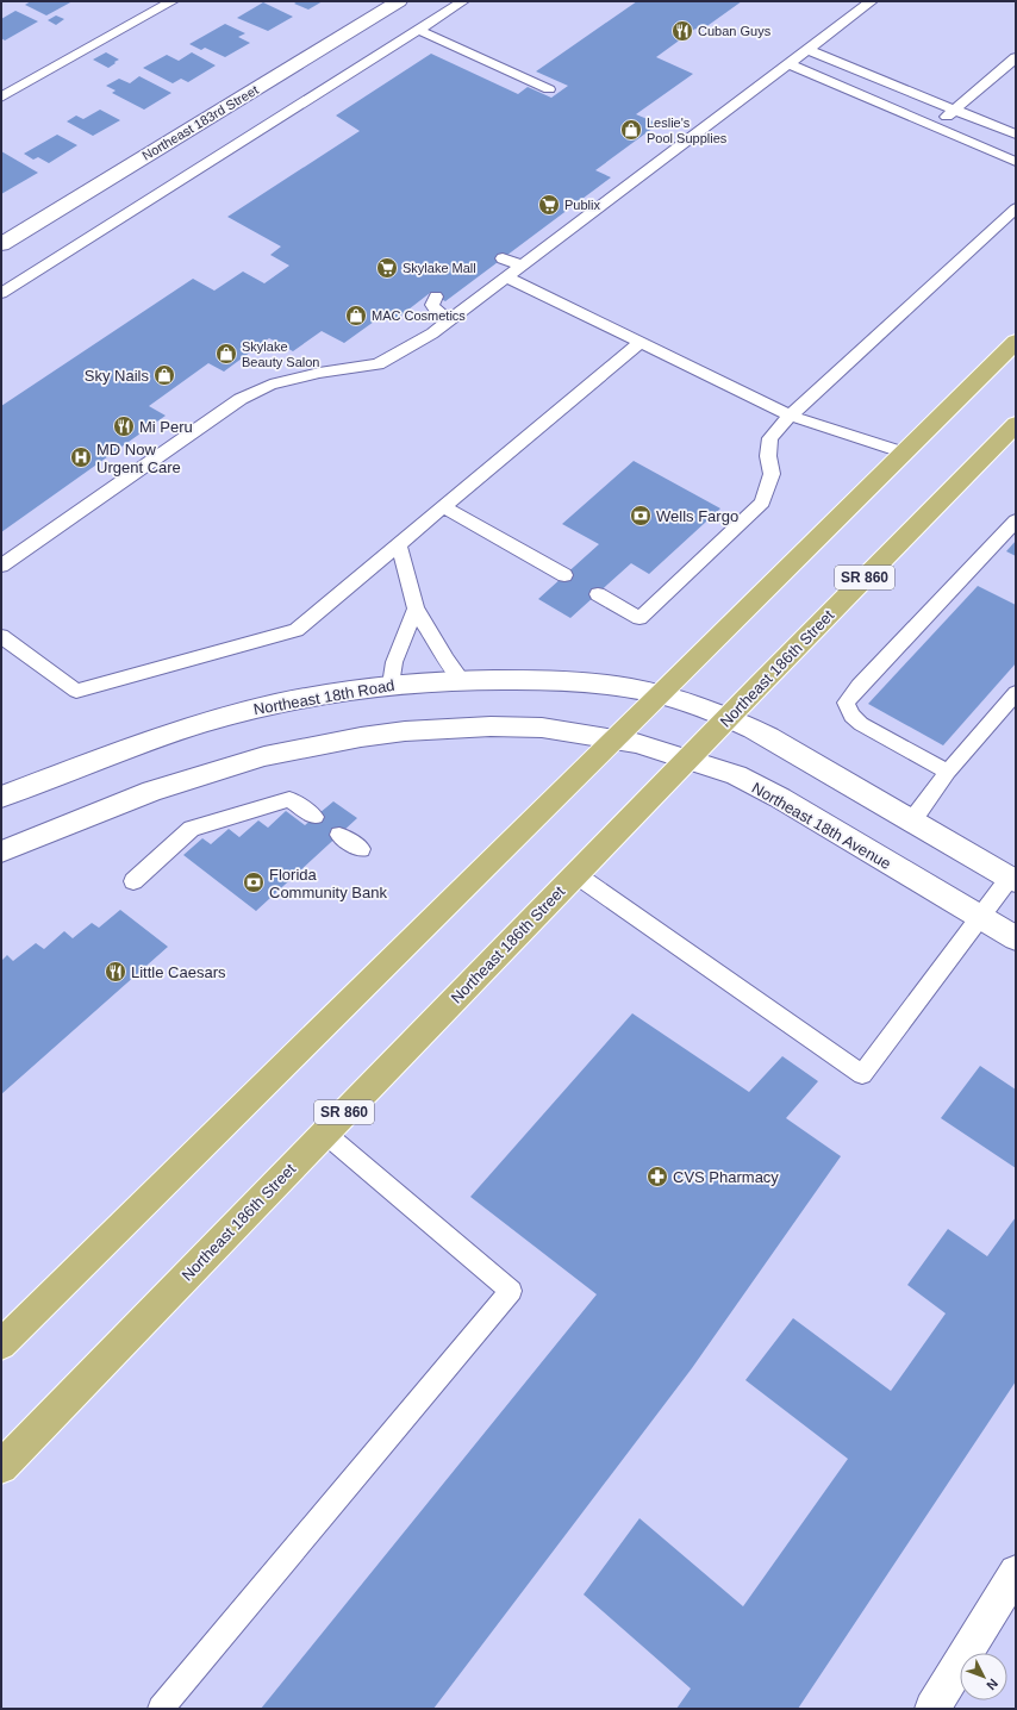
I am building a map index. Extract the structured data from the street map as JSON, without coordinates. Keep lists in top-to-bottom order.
{
  "streets": {
    "main road": ["SR 860", "Northeast 186th Street"],
    "street": ["Northeast 183rd Street", "Northeast 18th Road", "Northeast 18th Avenue"]
  },
  "crossings": [
    ["Northeast 186th Street", "Northeast 18th Avenue"]
  ],
  "places": {
    "restaurant": ["Cuban Guys", "Mi Peru", "Little Caesars"],
    "shop": [
      "Leslie's Pool Supplies",
      "MAC Cosmetics",
      "Skylake Beauty Salon",
      "Sky Nails"
    ],
    "supermarket": ["Publix", "Skylake Mall"],
    "hospital": ["MD Now Urgent Care"],
    "bank": ["Wells Fargo", "Florida Community Bank"],
    "pharmacy": ["CVS Pharmacy"]
  },
  "north": "bottom right"
}
